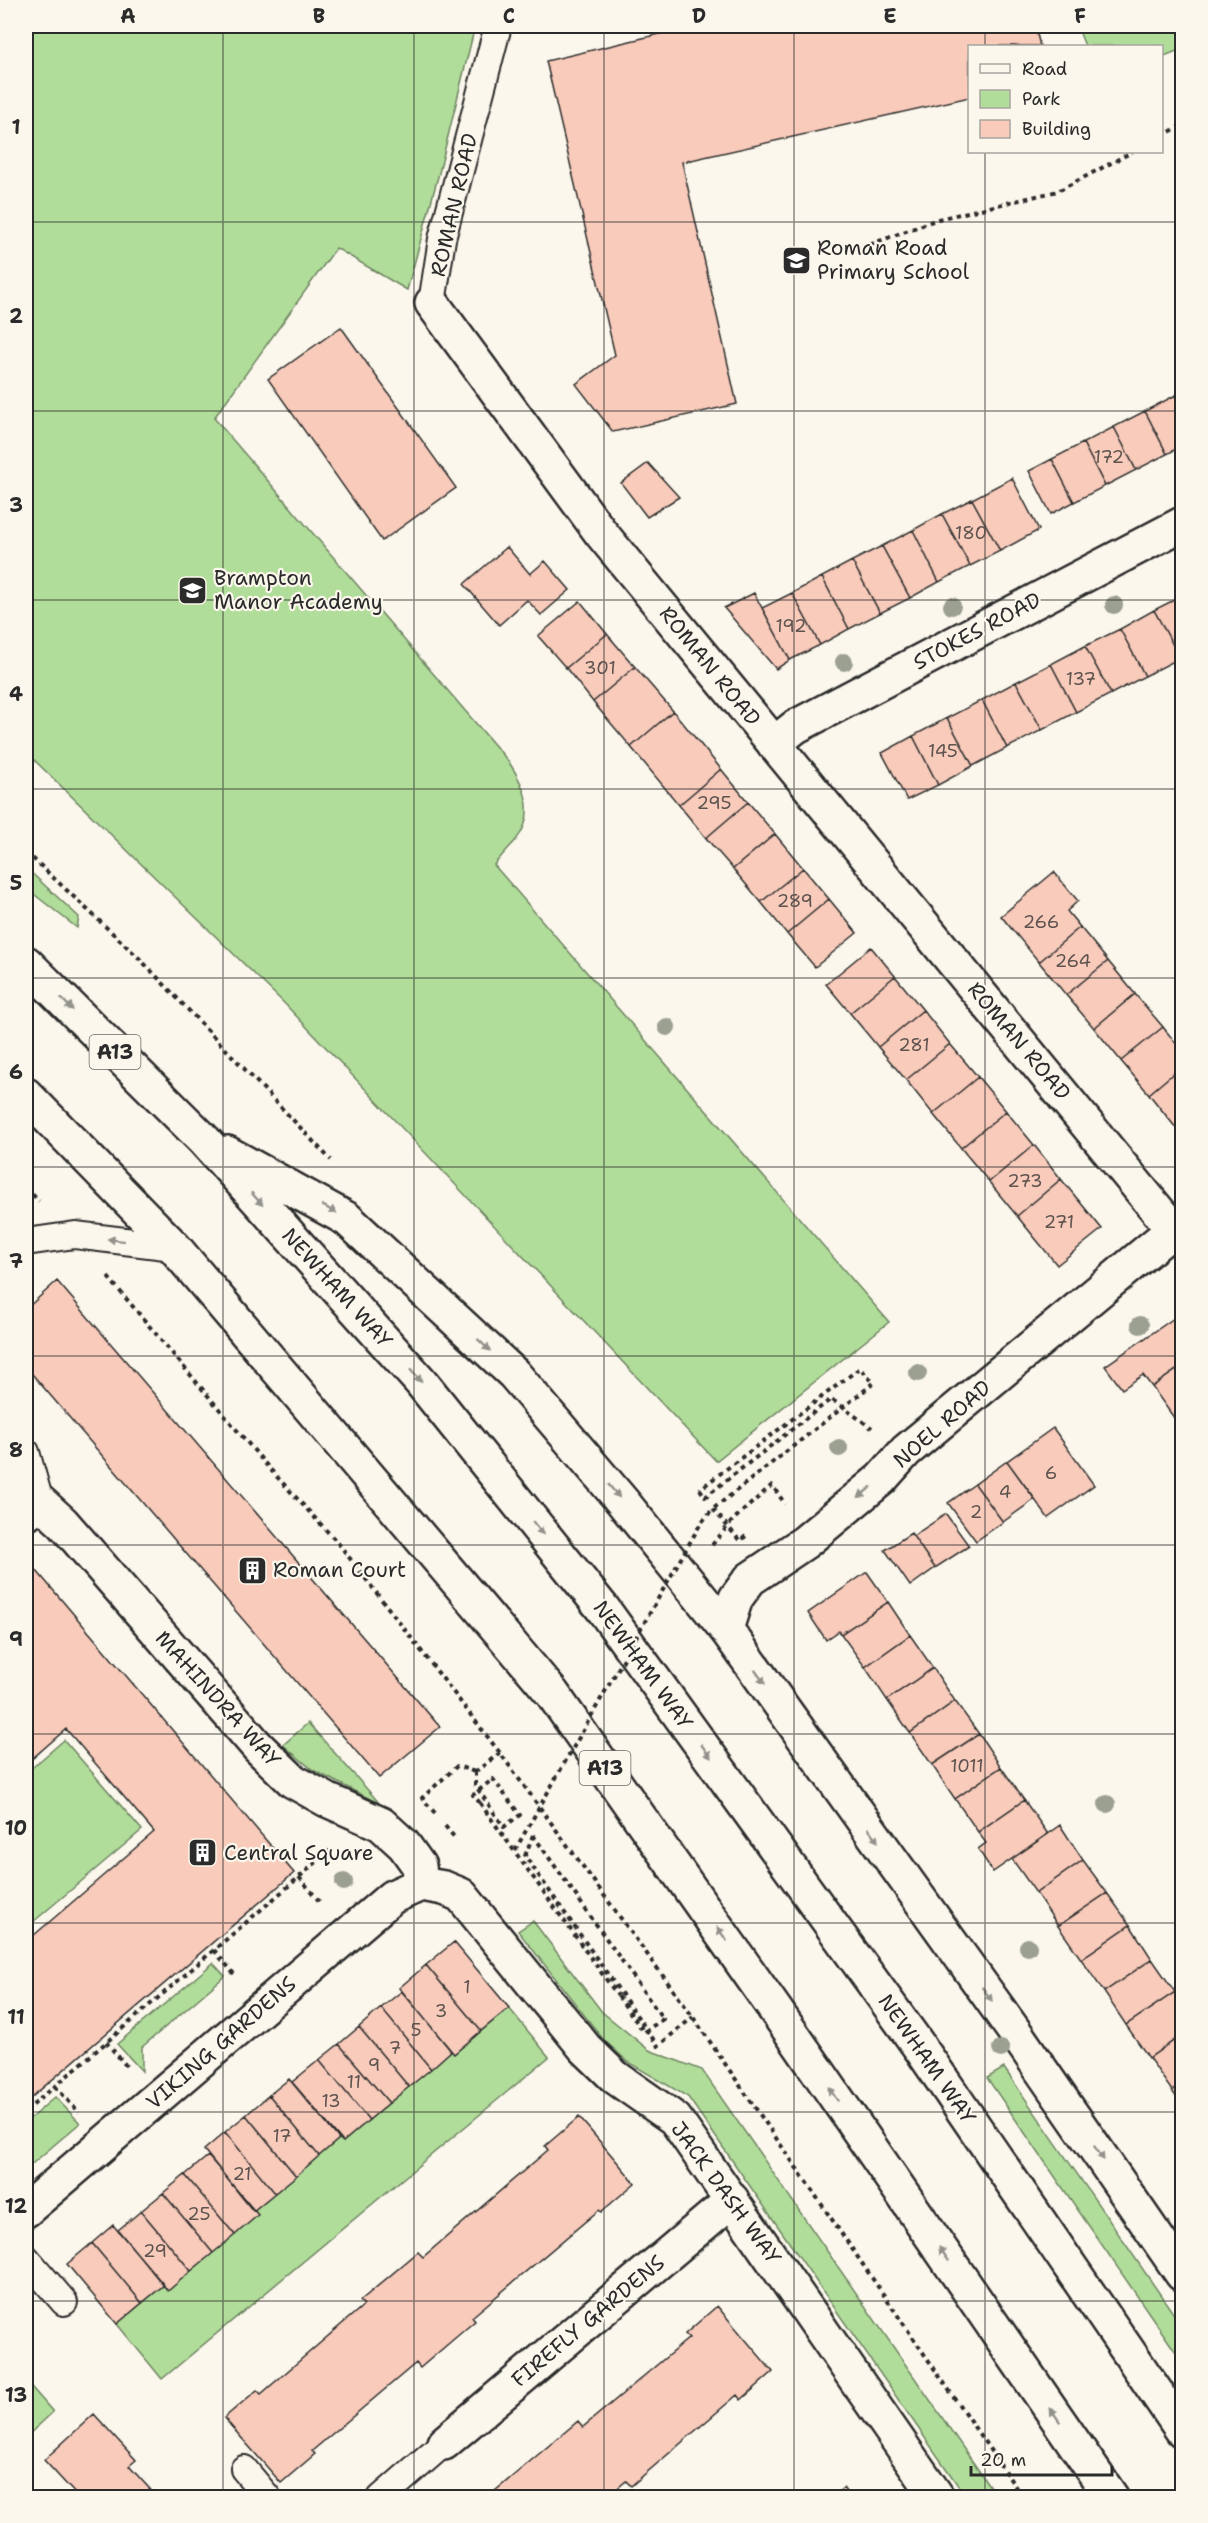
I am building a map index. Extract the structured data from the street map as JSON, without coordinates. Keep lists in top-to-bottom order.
{
  "streets": {
    "main road": [
      "ROMAN ROAD",
      "STOKES ROAD",
      "A13",
      "NEWHAM WAY",
      "NOEL ROAD",
      "MAHINDRA WAY",
      "VIKING GARDENS",
      "JACK DASH WAY",
      "FIREFLY GARDENS"
    ]
  },
  "crossings": [
    ["ROMAN ROAD", "STOKES ROAD"],
    ["ROMAN ROAD", "NOEL ROAD"],
    ["MAHINDRA WAY", "VIKING GARDENS"],
    ["MAHINDRA WAY", "JACK DASH WAY"],
    ["VIKING GARDENS", "JACK DASH WAY"],
    ["JACK DASH WAY", "FIREFLY GARDENS"]
  ],
  "one_way": ["NOEL ROAD"],
  "places": {
    "school or university": ["Roman Road Primary School", "Brampton Manor Academy"],
    "building": ["Roman Court", "Central Square"]
  },
  "house_numbers": [
    "172",
    "180",
    "192",
    "301",
    "137",
    "145",
    "295",
    "289",
    "266",
    "264",
    "281",
    "273",
    "271",
    "6",
    "4",
    "2",
    "1011",
    "1",
    "3",
    "5",
    "7",
    "9",
    "11",
    "13",
    "17",
    "21",
    "25",
    "29"
  ],
  "legend": ["Road", "Park", "Building"],
  "scale_bar": "20 m",
  "grid": {
    "columns": [
      "A",
      "B",
      "C",
      "D",
      "E",
      "F"
    ],
    "rows": [
      "1",
      "2",
      "3",
      "4",
      "5",
      "6",
      "7",
      "8",
      "9",
      "10",
      "11",
      "12",
      "13"
    ]
  }
}
